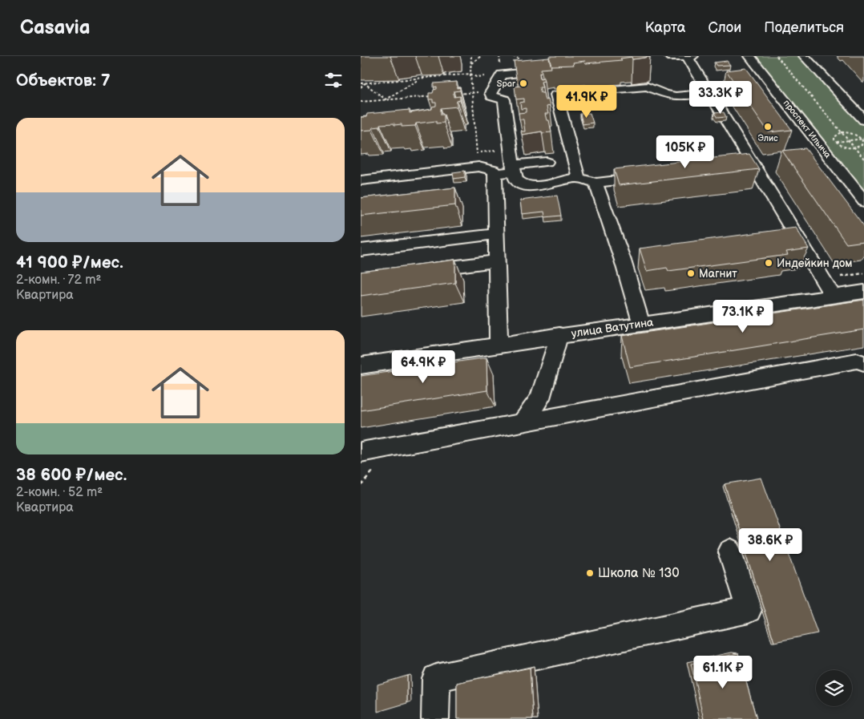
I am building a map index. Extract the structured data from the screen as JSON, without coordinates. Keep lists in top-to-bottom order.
{
  "streets": {
    "street": ["проспект Ильича", "улица Ватутина"]
  },
  "places": [
    "Spar",
    "Элис",
    "Индейкин дом",
    "Магнит",
    "Школа № 130"
  ],
  "page": {
    "header": "Casavia",
    "nav": ["Карта", "Слои", "Поделиться"],
    "heading": "Объектов: 7",
    "price": [
      "33.3K ₽",
      "41.9K ₽",
      "105K ₽",
      "73.1K ₽",
      "64.9K ₽",
      "38.6K ₽",
      "61.1K ₽"
    ],
    "list": [
      {
        "name": "41 900 ₽/мес.",
        "note": "2-комн. · 72 m² · Квартира"
      },
      {
        "name": "38 600 ₽/мес.",
        "note": "2-комн. · 52 m² · Квартира"
      }
    ]
  }
}
